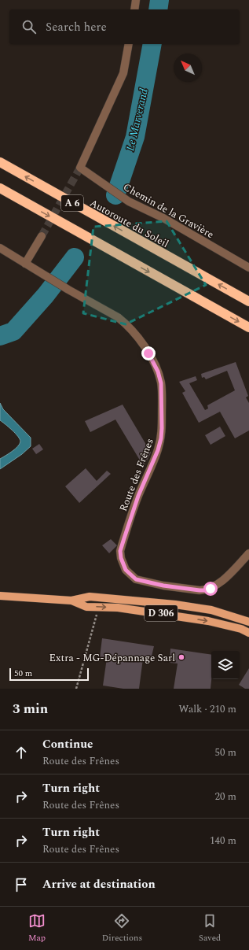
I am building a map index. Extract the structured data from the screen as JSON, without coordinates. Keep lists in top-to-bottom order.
{
  "streets": {
    "highway": ["A 6", "Autoroute du Soleil"],
    "main road": ["D 306"],
    "street": ["Chemin de la Gravière", "Route des Frênes"]
  },
  "water": ["Le Marverand"],
  "places": ["Extra - MG-Dépannage Sarl"],
  "scale_bar": "50 m",
  "north": "top left",
  "page": {
    "search": "Search here",
    "scale": "50 m",
    "heading": ["3 min", "Walk · 210 m"],
    "list": [
      ["Continue", "Route des Frênes", "50 m"],
      ["Turn right", "Route des Frênes", "20 m"],
      ["Turn right", "Route des Frênes", "140 m"],
      "Arrive at destination"
    ],
    "nav": ["Map", "Directions", "Saved"]
  }
}
